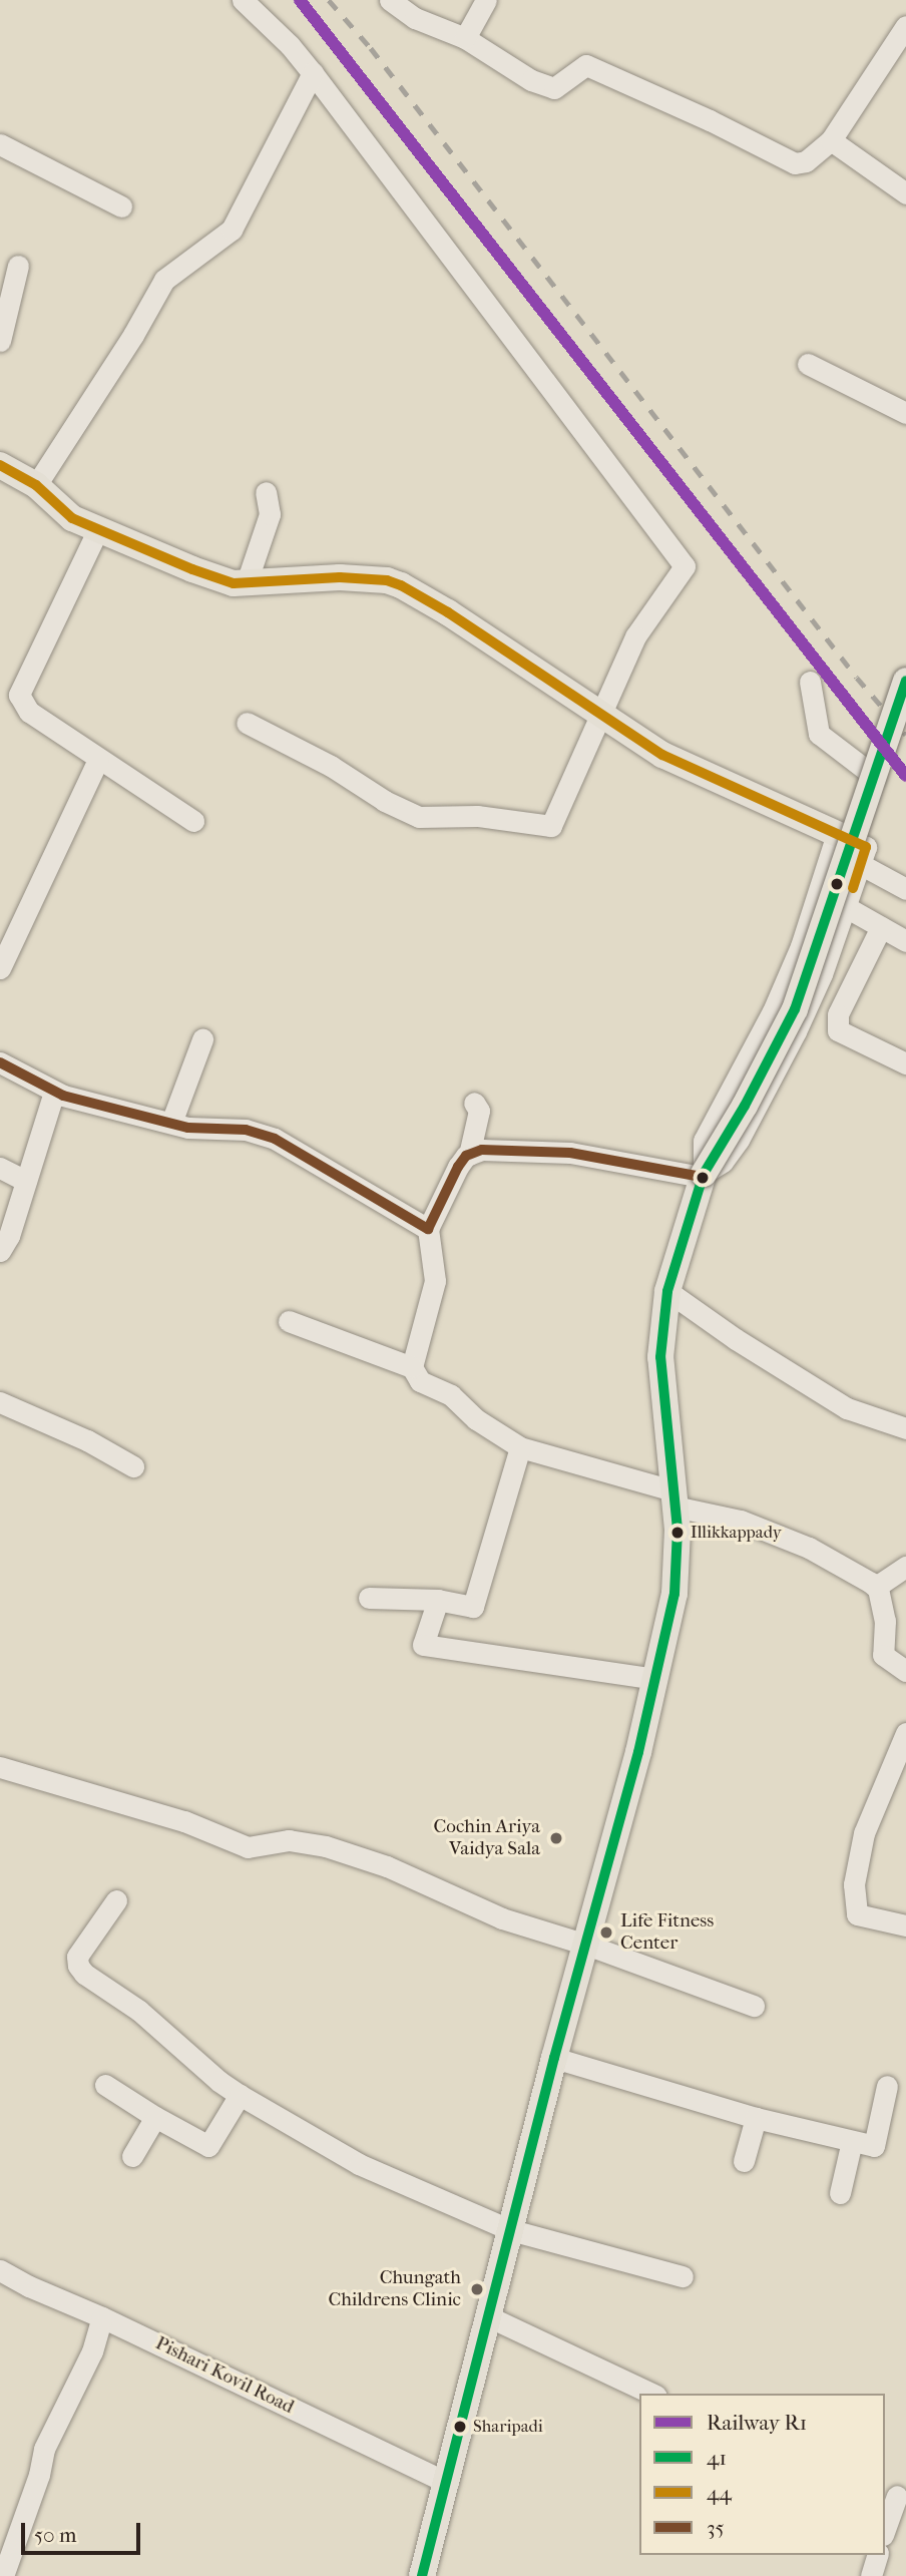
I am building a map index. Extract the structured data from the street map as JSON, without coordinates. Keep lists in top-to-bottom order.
{
  "streets": {
    "street": ["Pishari Kovil Road"]
  },
  "places": [
    "Illikkappady",
    "Cochin Ariya Vaidya Sala",
    "Life Fitness Center",
    "Chungath Childrens Clinic",
    "Sharipadi"
  ],
  "lines": [
    "rail line R1",
    "transit line 44",
    "transit line 41",
    "transit line 35"
  ],
  "legend": [
    "Railway R1",
    "41",
    "44",
    "35"
  ],
  "scale_bar": "50 m"
}
